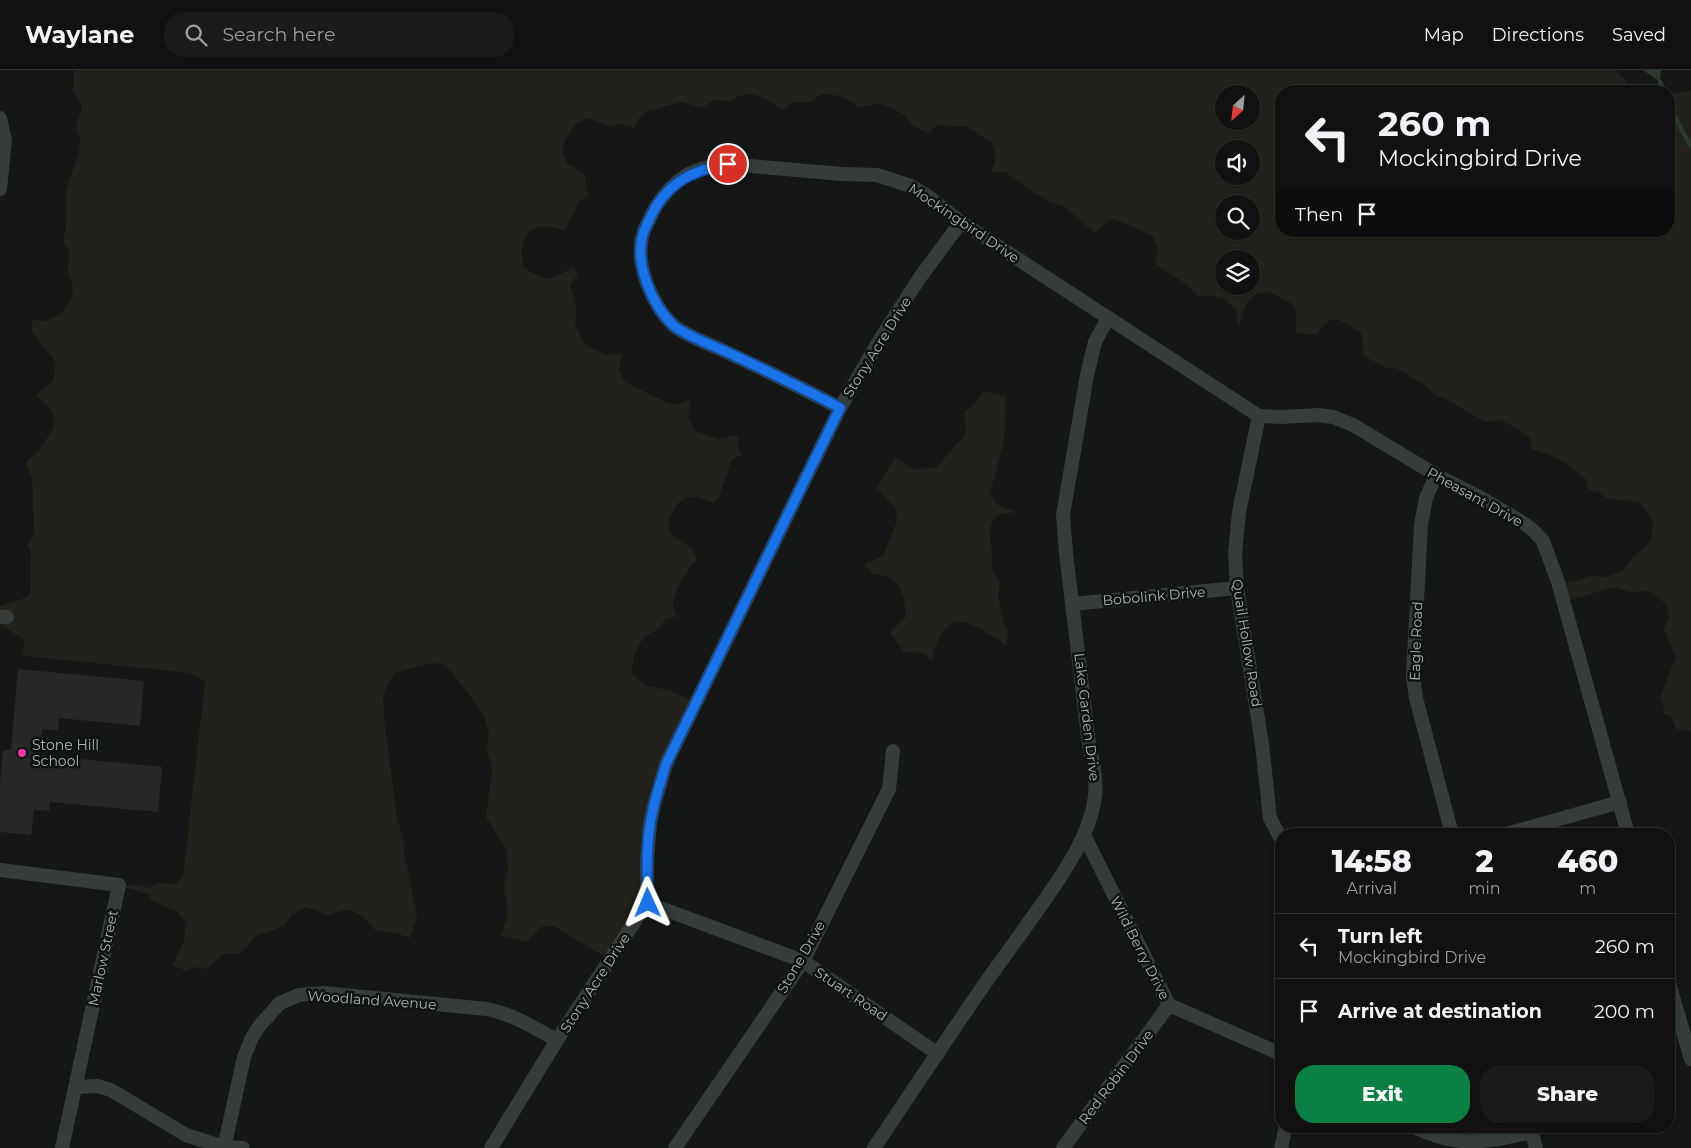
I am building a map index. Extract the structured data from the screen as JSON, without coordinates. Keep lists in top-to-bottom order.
{
  "streets": {
    "street": [
      "Mockingbird Drive",
      "Stony Acre Drive",
      "Pheasant Drive",
      "Bobolink Drive",
      "Eagle Road",
      "Quail Hollow Road",
      "Lake Garden Drive",
      "Wild Berry Drive",
      "Stone Drive",
      "Marlow Street",
      "Stuart Road",
      "Woodland Avenue",
      "Red Robin Drive"
    ]
  },
  "crossings": [
    ["Mockingbird Drive", "Stony Acre Drive"],
    ["Mockingbird Drive", "Pheasant Drive"],
    ["Mockingbird Drive", "Quail Hollow Road"],
    ["Mockingbird Drive", "Lake Garden Drive"],
    ["Stony Acre Drive", "Stuart Road"],
    ["Stony Acre Drive", "Woodland Avenue"],
    ["Pheasant Drive", "Eagle Road"],
    ["Pheasant Drive", "Quail Hollow Road"],
    ["Bobolink Drive", "Quail Hollow Road"],
    ["Bobolink Drive", "Lake Garden Drive"],
    ["Lake Garden Drive", "Wild Berry Drive"],
    ["Lake Garden Drive", "Stuart Road"],
    ["Wild Berry Drive", "Red Robin Drive"],
    ["Stone Drive", "Stuart Road"]
  ],
  "places": ["Stone Hill School"],
  "north": "bottom left",
  "page": {
    "header": "Waylane",
    "search": "Search here",
    "nav": ["Map", "Directions", "Saved"],
    "turn": ["260 m", "Mockingbird Drive"],
    "then": "Then",
    "eta": [
      "14:58",
      "Arrival",
      "2",
      "min",
      "460",
      "m"
    ],
    "list": [
      {
        "name": "Turn left",
        "note": "Mockingbird Drive",
        "value": "260 m"
      },
      {
        "name": "Arrive at destination",
        "value": "200 m"
      }
    ],
    "buttons": ["Exit", "Share"]
  }
}
